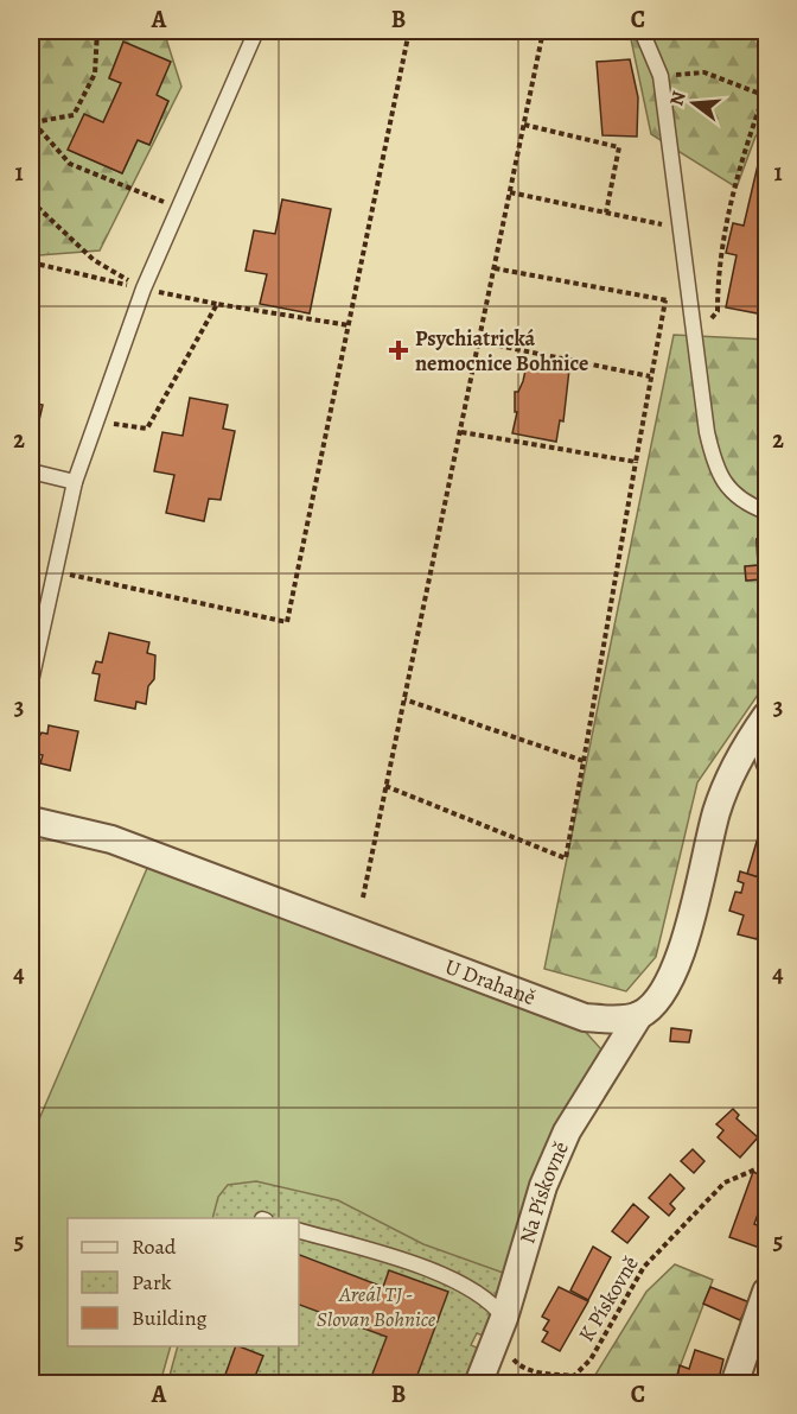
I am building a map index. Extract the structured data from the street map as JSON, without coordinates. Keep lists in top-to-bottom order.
{
  "streets": {
    "street": ["U Drahaně", "Na Pískovně"],
    "path": ["K Pískovně"]
  },
  "crossings": [
    ["U Drahaně", "Na Pískovně"]
  ],
  "parks": ["Areál TJ - Slovan Bohnice"],
  "places": {
    "health": ["Psychiatrická nemocnice Bohnice"]
  },
  "legend": ["Road", "Park", "Building"],
  "north": "left",
  "grid": {
    "columns": ["A", "B", "C"],
    "rows": [
      "1",
      "2",
      "3",
      "4",
      "5"
    ]
  }
}
